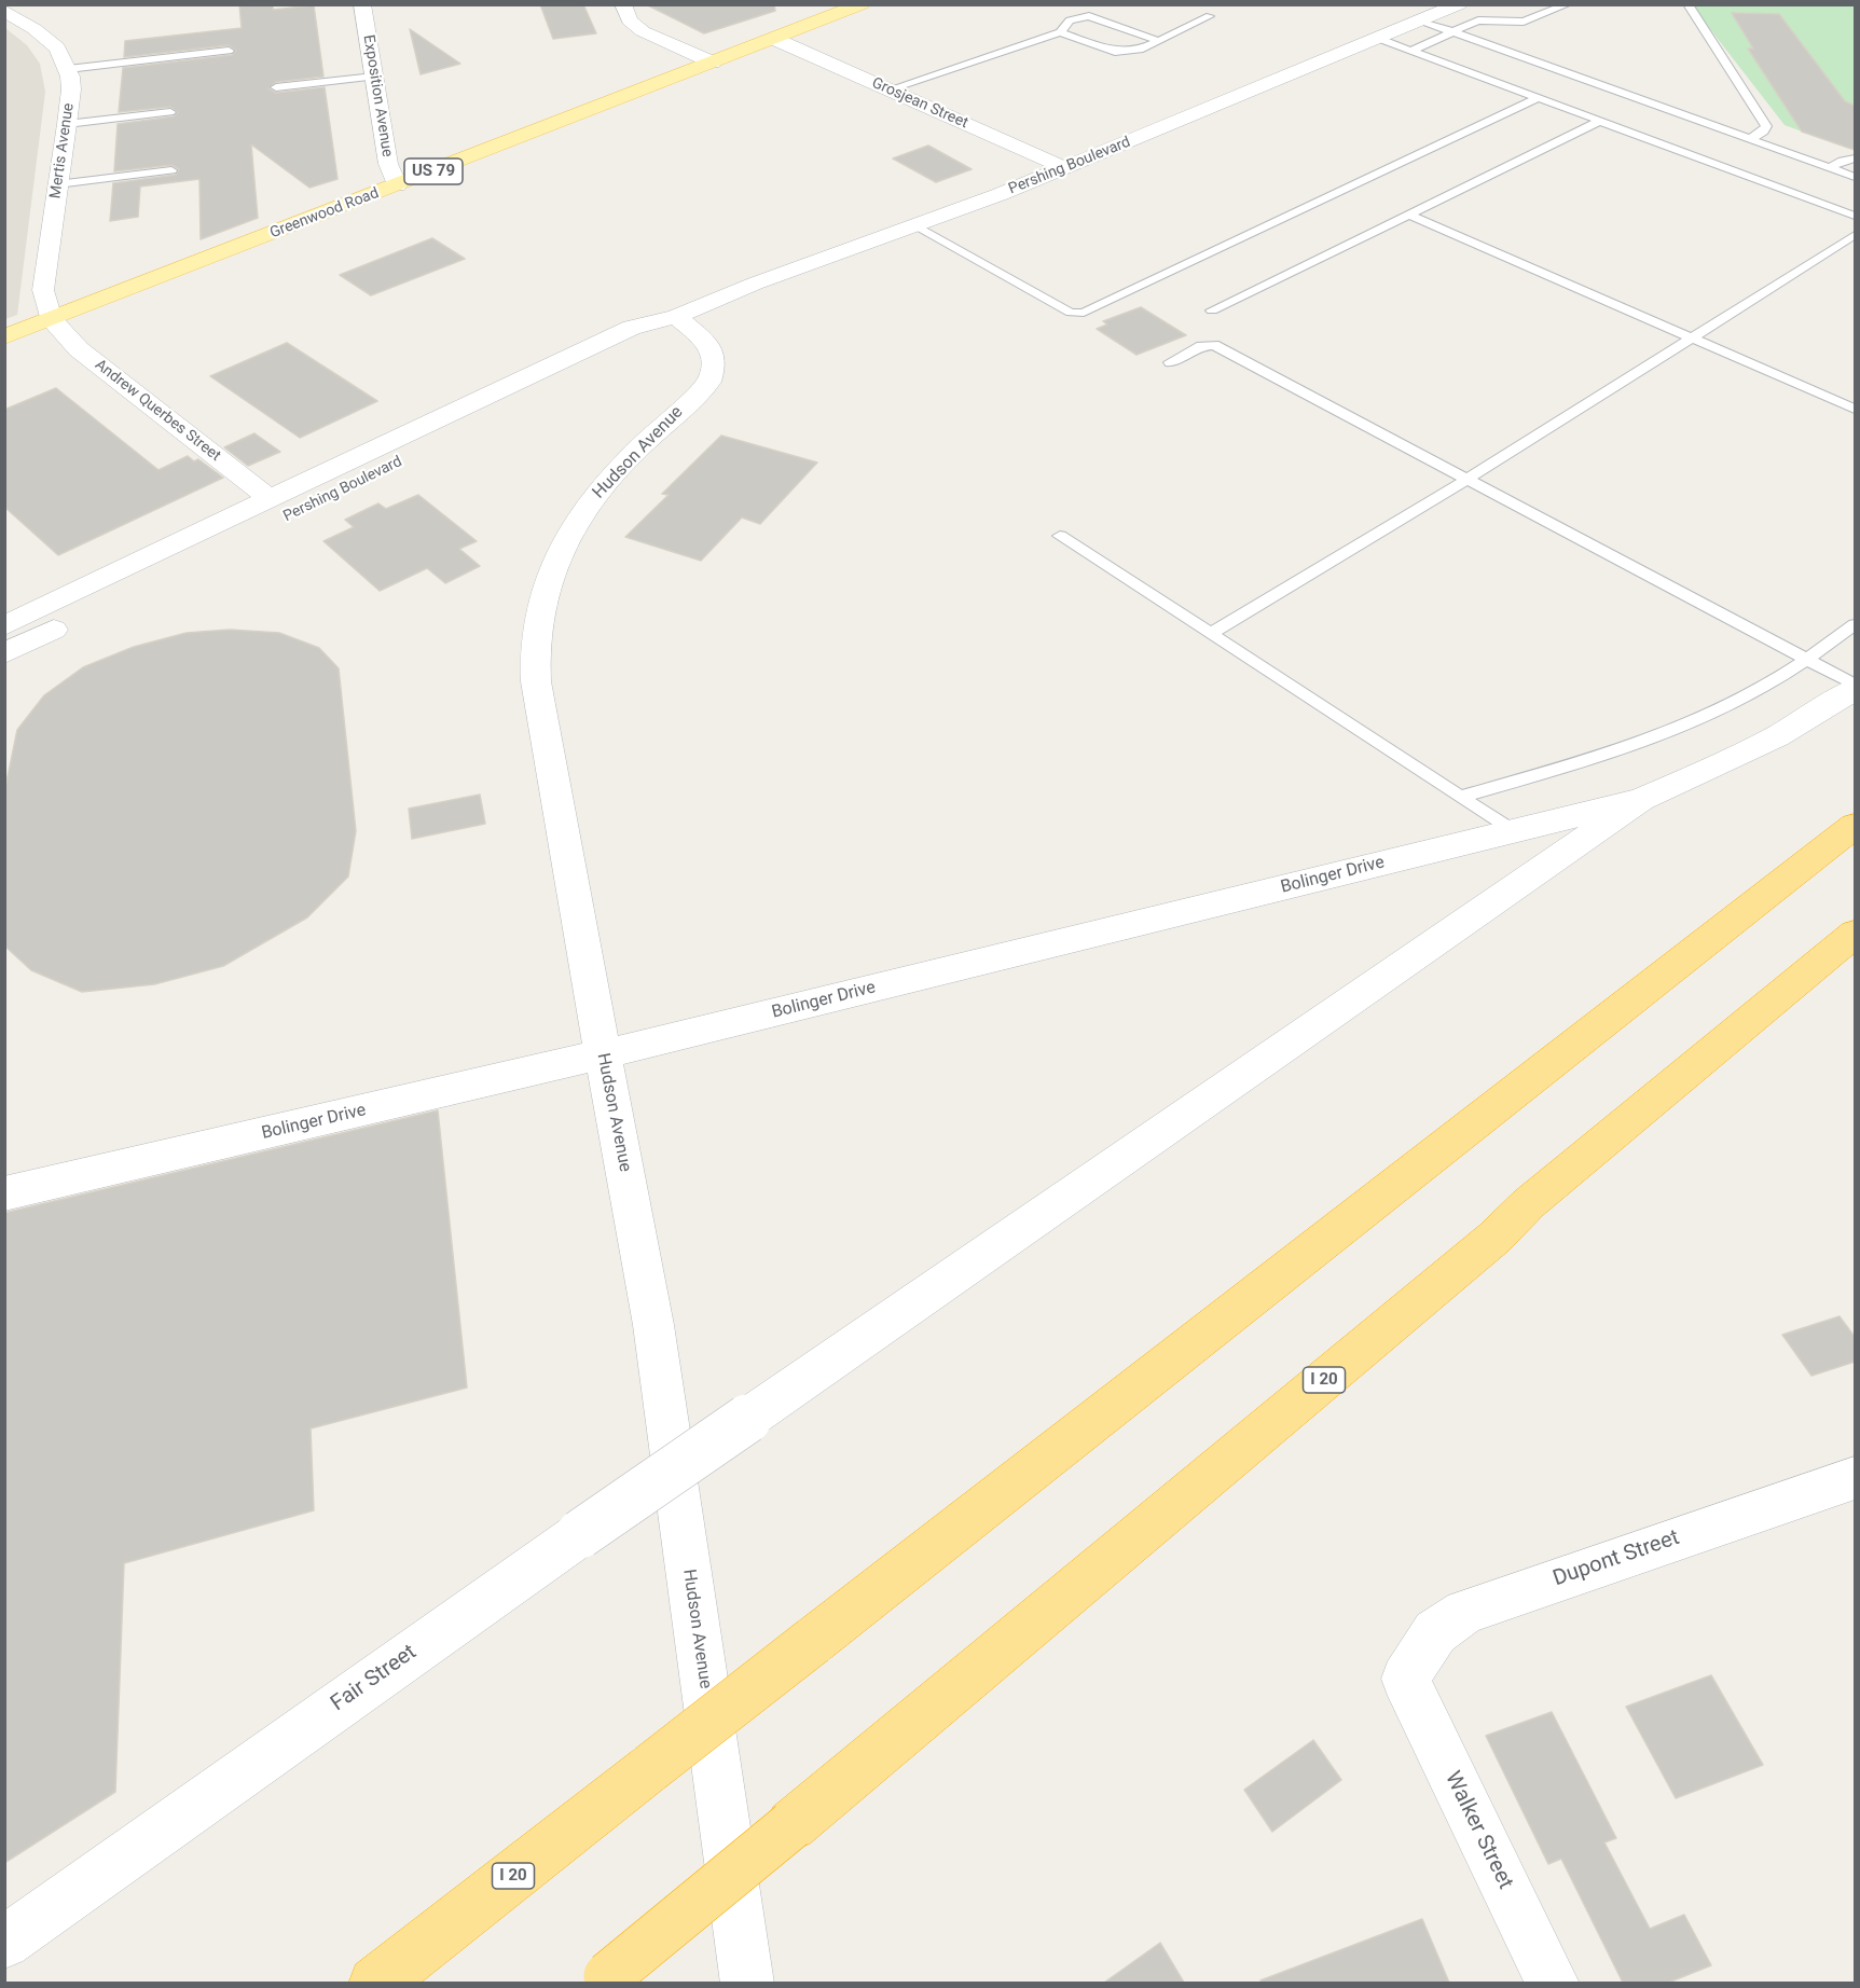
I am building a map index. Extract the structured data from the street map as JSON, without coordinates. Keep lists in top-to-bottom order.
{
  "streets": {
    "highway": ["I 20"],
    "main road": ["US 79", "Greenwood Road"],
    "street": [
      "Exposition Avenue",
      "Grosjean Street",
      "Mertis Avenue",
      "Pershing Boulevard",
      "Andrew Querbes Street",
      "Hudson Avenue",
      "Bolinger Drive",
      "Dupont Street",
      "Fair Street",
      "Walker Street"
    ]
  },
  "crossings": [
    ["Exposition Avenue", "Greenwood Road"],
    ["Grosjean Street", "Pershing Boulevard"],
    ["Grosjean Street", "Greenwood Road"],
    ["Mertis Avenue", "Greenwood Road"],
    ["Mertis Avenue", "Andrew Querbes Street"],
    ["Pershing Boulevard", "Andrew Querbes Street"],
    ["Pershing Boulevard", "Hudson Avenue"],
    ["Greenwood Road", "Andrew Querbes Street"],
    ["Hudson Avenue", "Bolinger Drive"],
    ["Bolinger Drive", "Fair Street"],
    ["Dupont Street", "Walker Street"]
  ]
}
